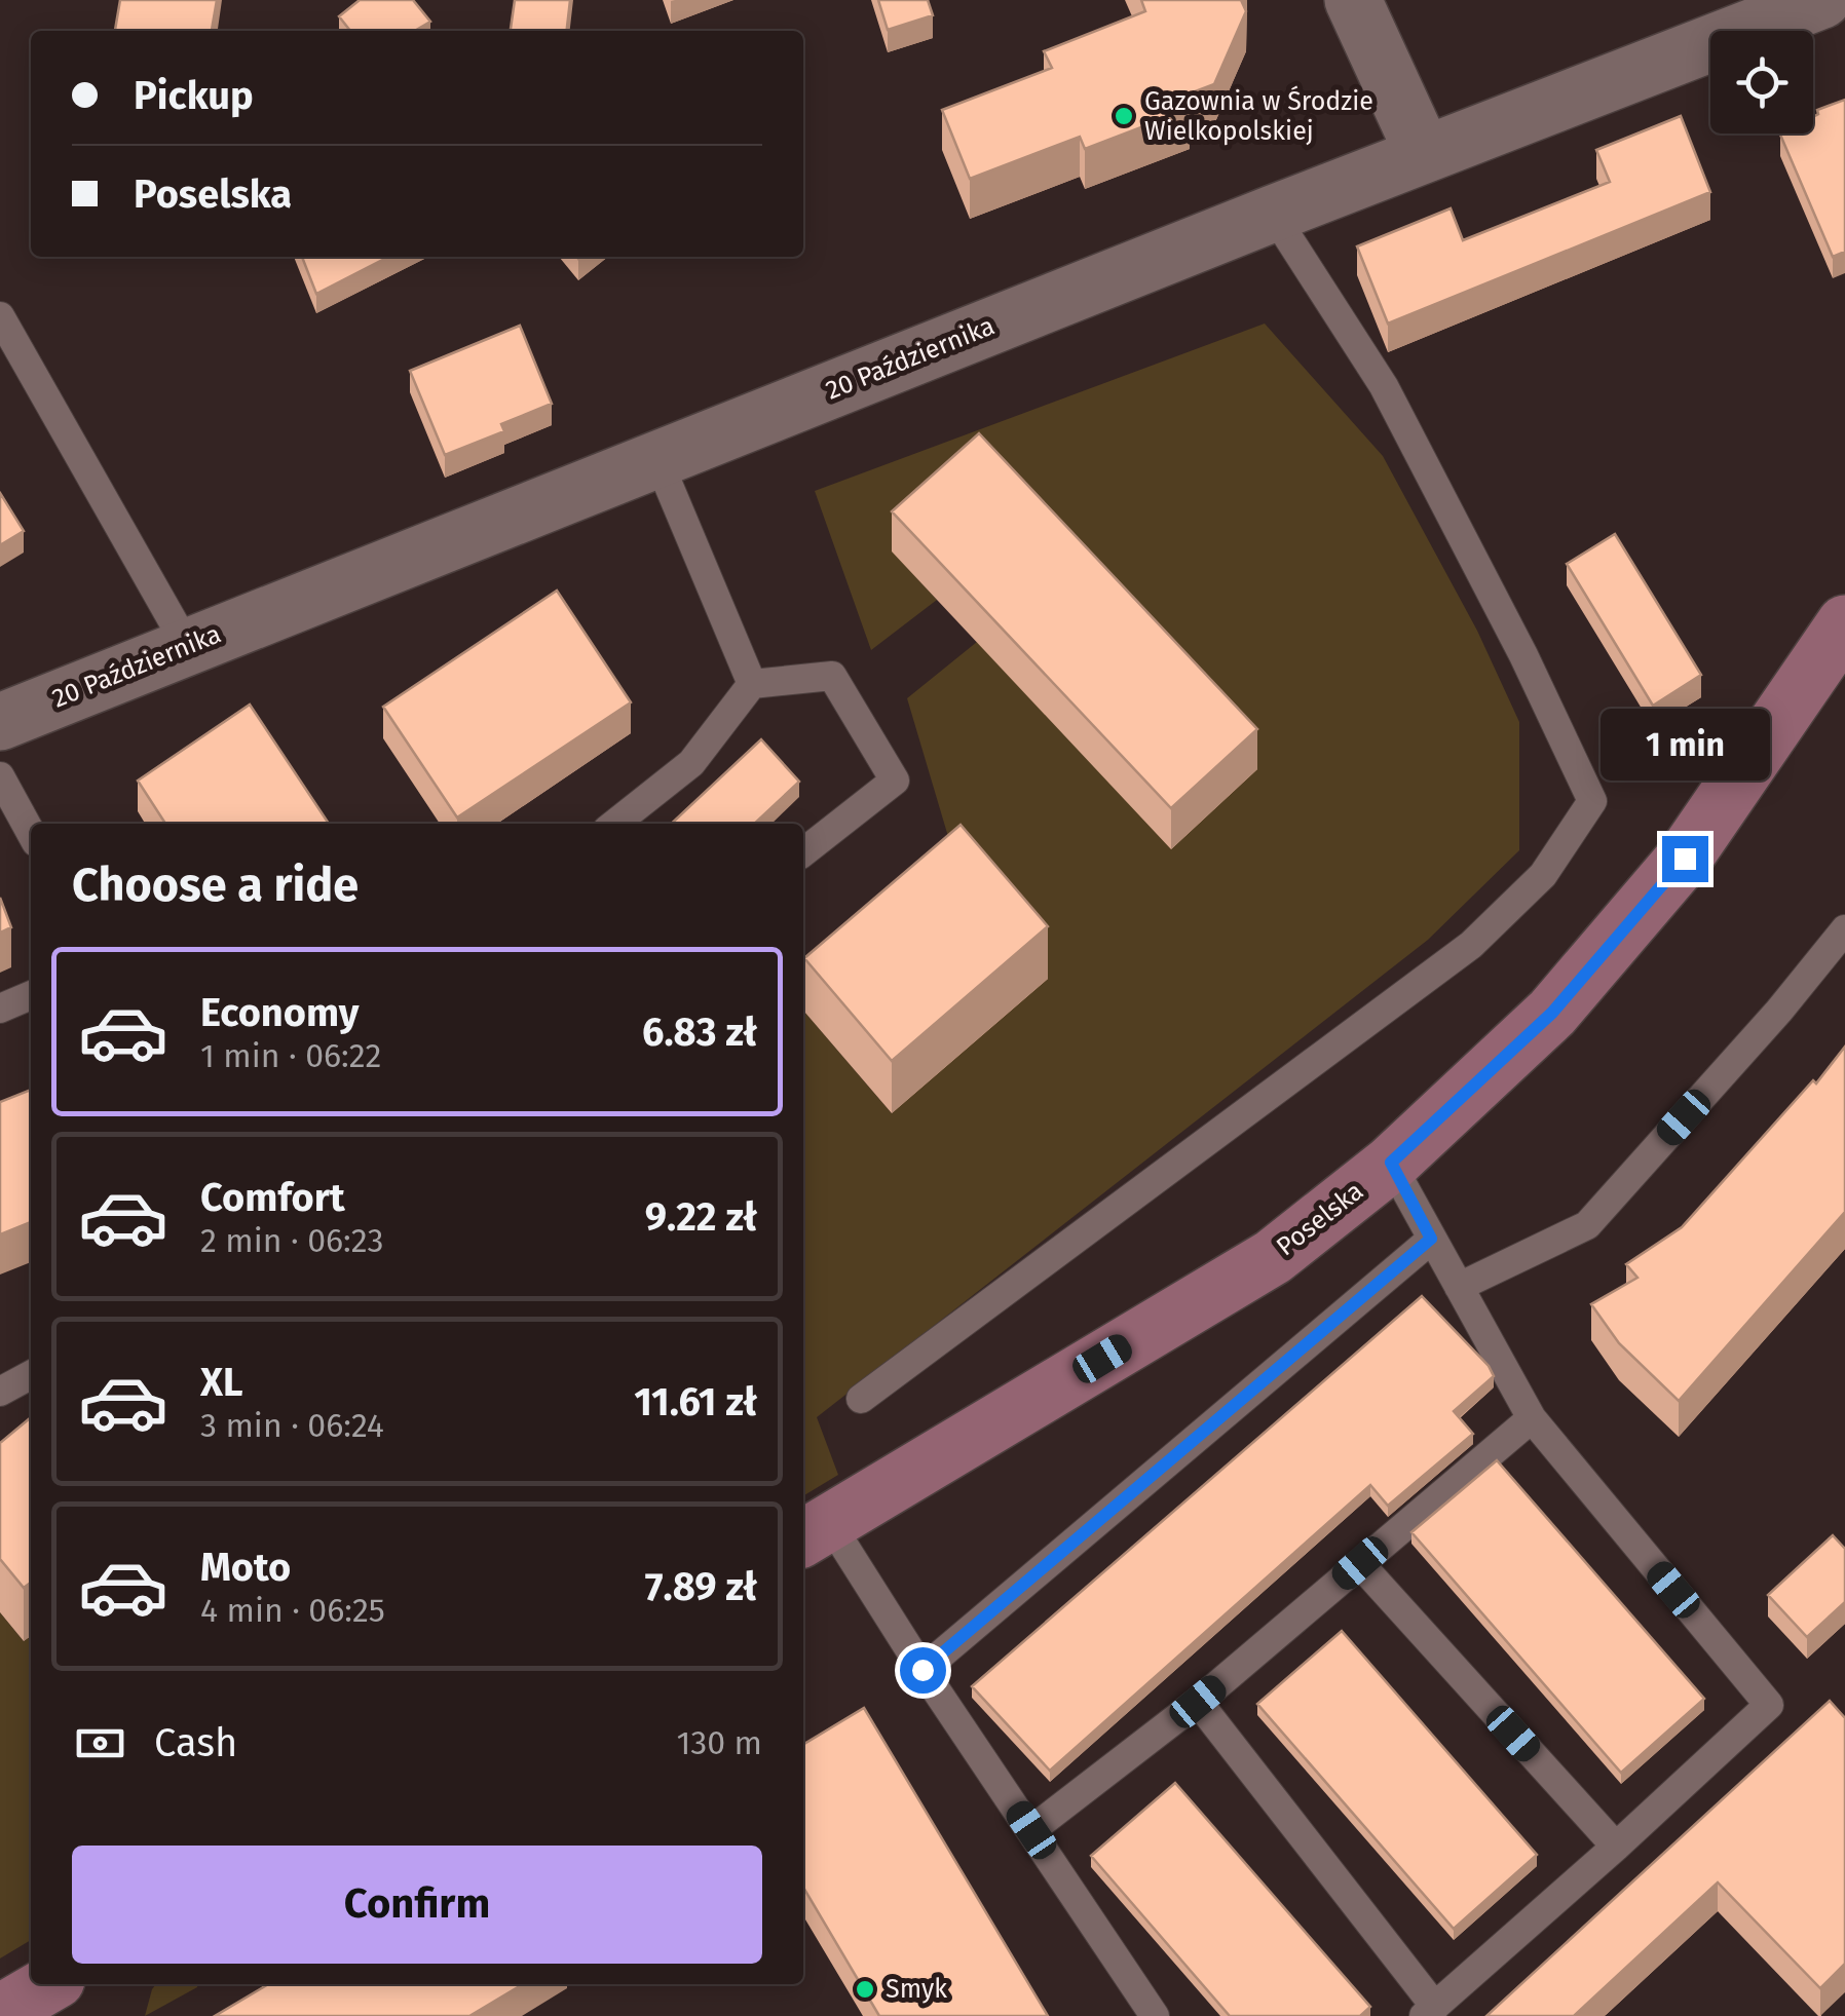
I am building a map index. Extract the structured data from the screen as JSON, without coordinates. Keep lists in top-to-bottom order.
{
  "streets": {
    "street": ["20 Października", "Poselska"]
  },
  "places": ["Gazownia w Środzie Wielkopolskiej", "Smyk"],
  "page": {
    "banner": ["Pickup", "Poselska"],
    "bubble": "1 min",
    "heading": "Choose a ride",
    "list": [
      {
        "name": "Economy",
        "note": "1 min · 06:22",
        "value": "6.83 zł"
      },
      {
        "name": "Comfort",
        "note": "2 min · 06:23",
        "value": "9.22 zł"
      },
      {
        "name": "XL",
        "note": "3 min · 06:24",
        "value": "11.61 zł"
      },
      {
        "name": "Moto",
        "note": "4 min · 06:25",
        "value": "7.89 zł"
      }
    ],
    "pay": ["Cash", "130 m"],
    "buttons": "Confirm"
  }
}
